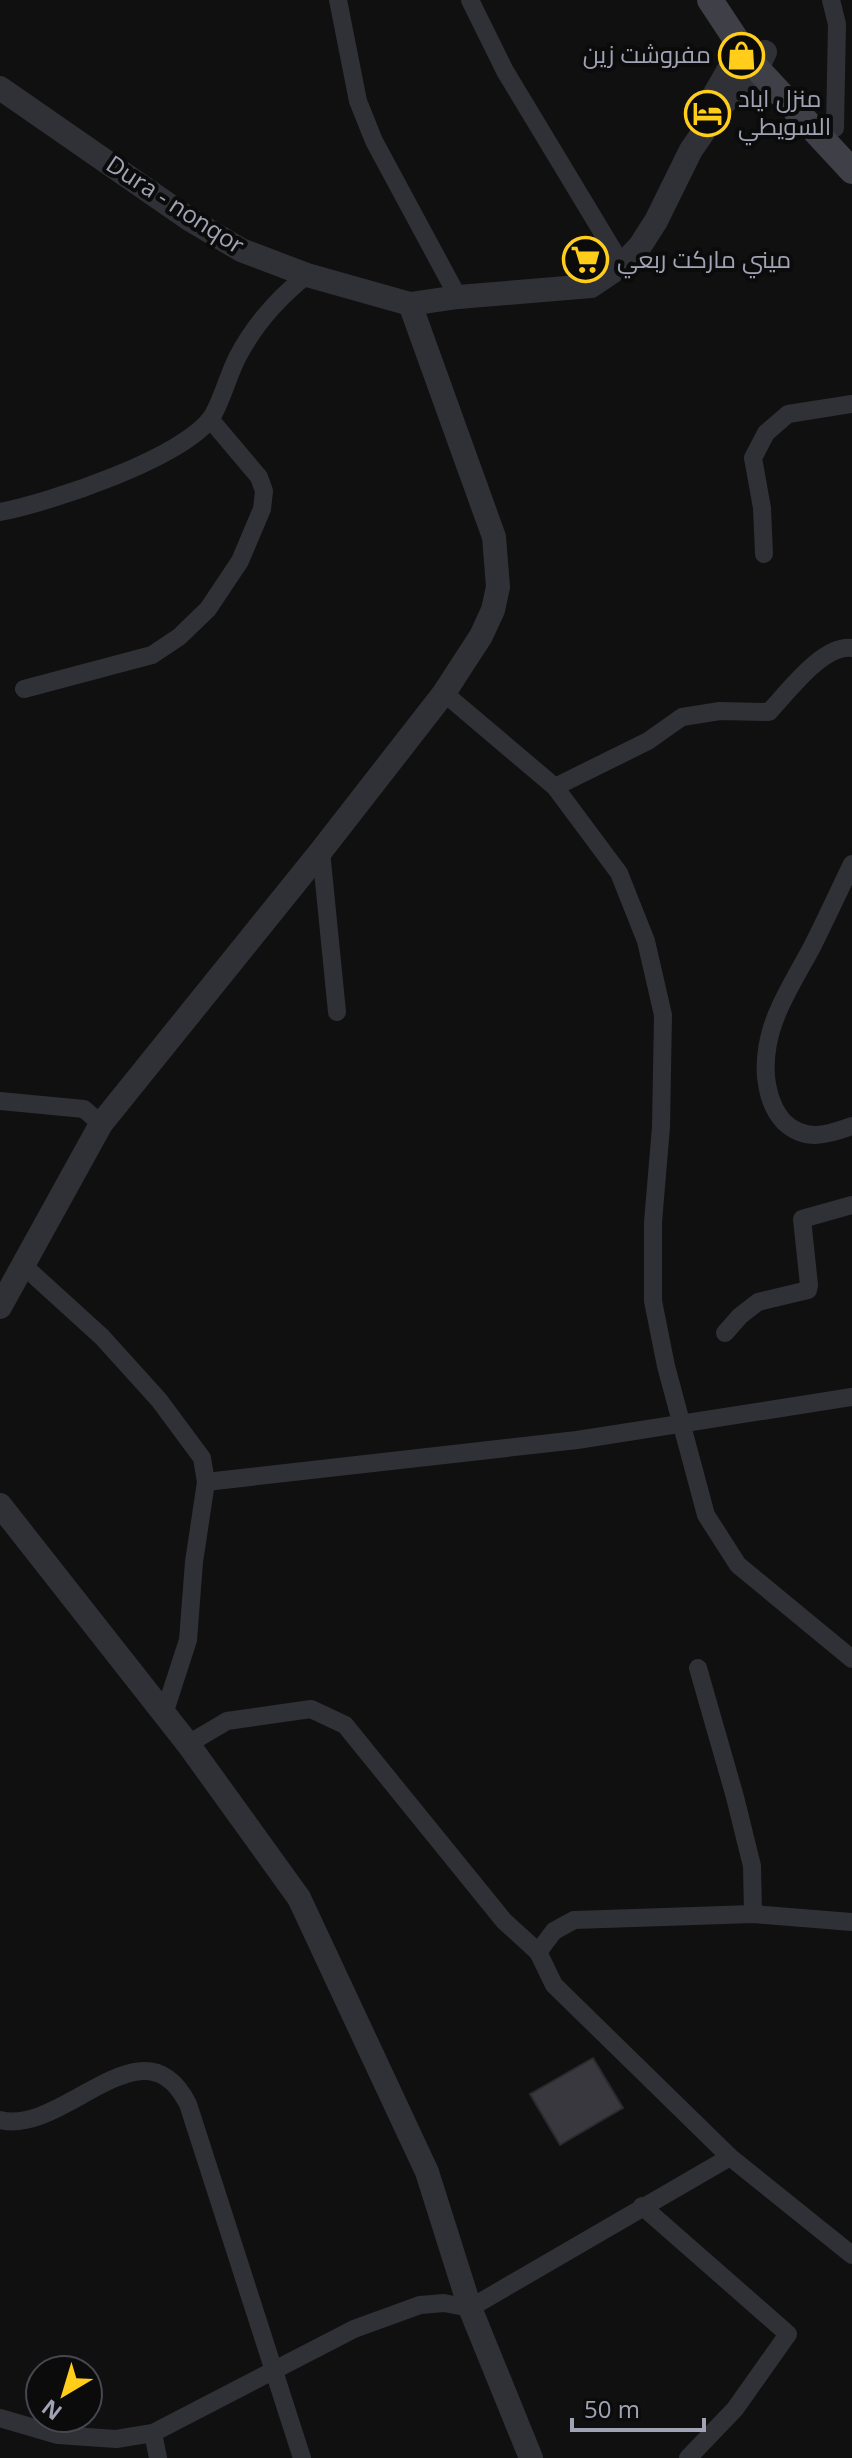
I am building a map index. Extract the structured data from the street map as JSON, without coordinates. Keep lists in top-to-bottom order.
{
  "streets": {
    "street": ["Dura - nonqor"]
  },
  "places": {
    "shop": ["مفروشت زين"],
    "hotel": ["منزل اياد السويطي"],
    "supermarket": ["ميني ماركت ربعي"]
  },
  "scale_bar": "50 m",
  "north": "bottom left"
}
